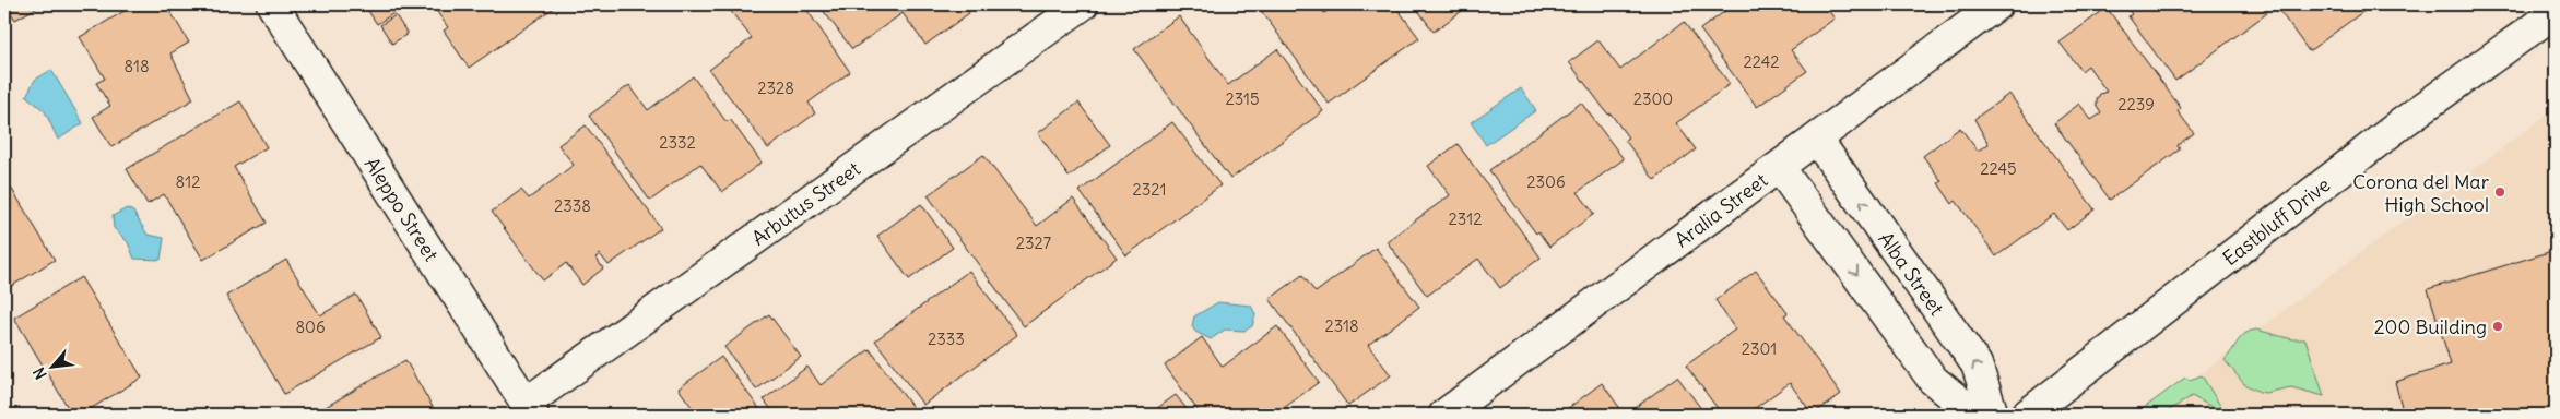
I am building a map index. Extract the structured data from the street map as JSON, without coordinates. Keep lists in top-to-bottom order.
{
  "streets": {
    "street": [
      "Arbutus Street",
      "Aleppo Street",
      "Aralia Street",
      "Eastbluff Drive",
      "Alba Street"
    ]
  },
  "crossings": [
    ["Arbutus Street", "Aleppo Street"],
    ["Aralia Street", "Alba Street"]
  ],
  "places": ["Corona del Mar High School", "200 Building"],
  "house_numbers": [
    "2242",
    "818",
    "2328",
    "2315",
    "2300",
    "2239",
    "2332",
    "2245",
    "812",
    "2306",
    "2321",
    "2338",
    "2312",
    "2327",
    "2318",
    "806",
    "2333",
    "2301"
  ],
  "north": "bottom left"
}
